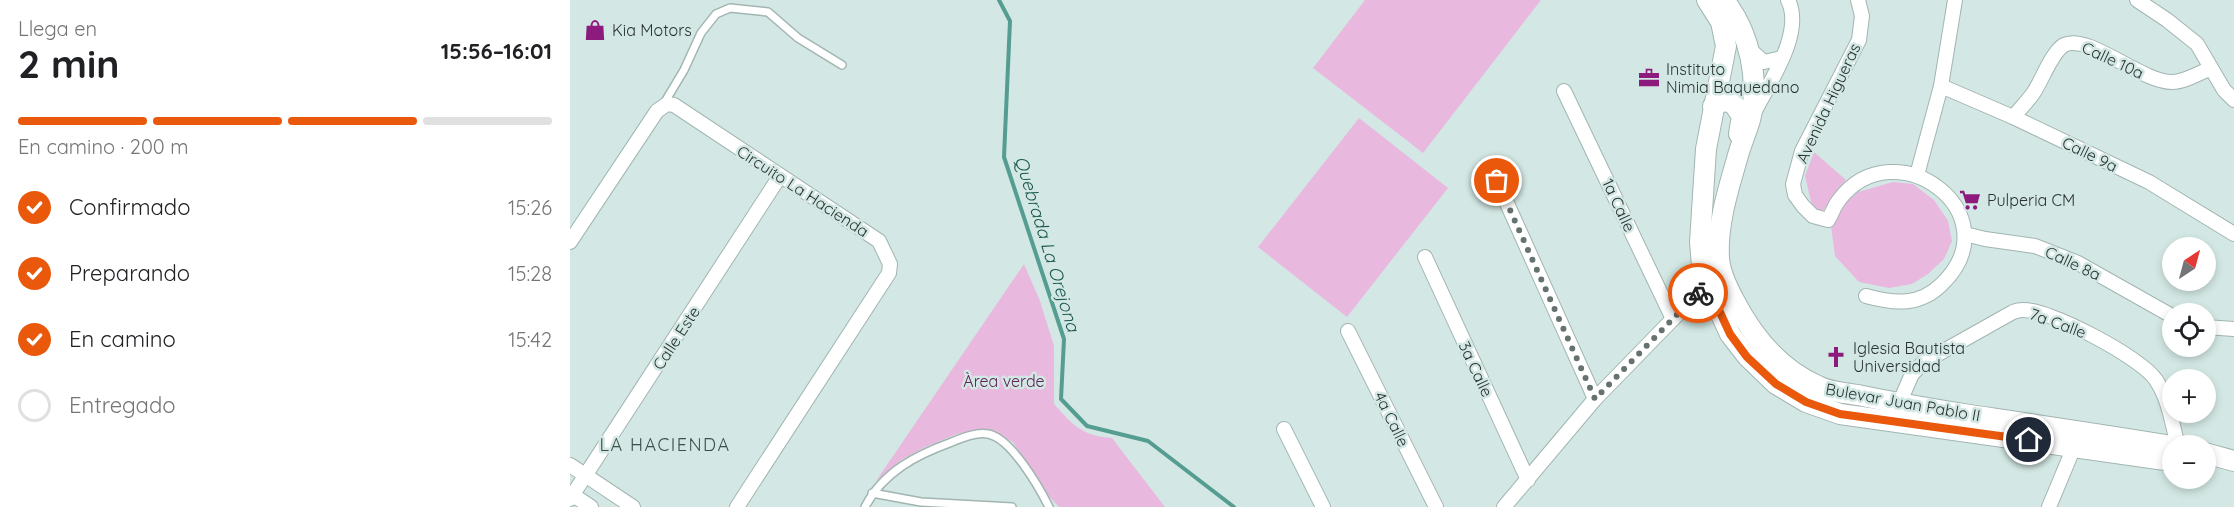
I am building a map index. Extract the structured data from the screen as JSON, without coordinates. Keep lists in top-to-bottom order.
{
  "streets": {
    "main road": ["Bulevar Juan Pablo II"],
    "street": [
      "Calle 10a",
      "Avenida Higueras",
      "Calle 9a",
      "Circuito La Hacienda",
      "1a Calle",
      "Calle 8a",
      "7a Calle",
      "Calle Este",
      "3a Calle",
      "4a Calle"
    ]
  },
  "crossings": [
    ["Calle 10a", "Calle 9a"],
    ["Avenida Higueras", "Calle 8a"],
    ["Circuito La Hacienda", "Calle Este"],
    ["7a Calle", "Bulevar Juan Pablo II"]
  ],
  "districts": ["LA HACIENDA"],
  "water": ["Quebrada La Orejona"],
  "parks": ["Àrea verde"],
  "places": {
    "shop": ["Kia Motors"],
    "office": ["Instituto Nimia Baquedano"],
    "supermarket": ["Pulperia CM"],
    "church": ["Iglesia Bautista Universidad"]
  },
  "north": "top right",
  "page": {
    "heading": ["2 min", "Llega en", "15:56–16:01"],
    "bar": "En camino · 200 m",
    "list": [
      ["Confirmado", "15:26"],
      ["Preparando", "15:28"],
      ["En camino", "15:42"],
      "Entregado"
    ],
    "map_buttons": ["+", "−"]
  }
}
